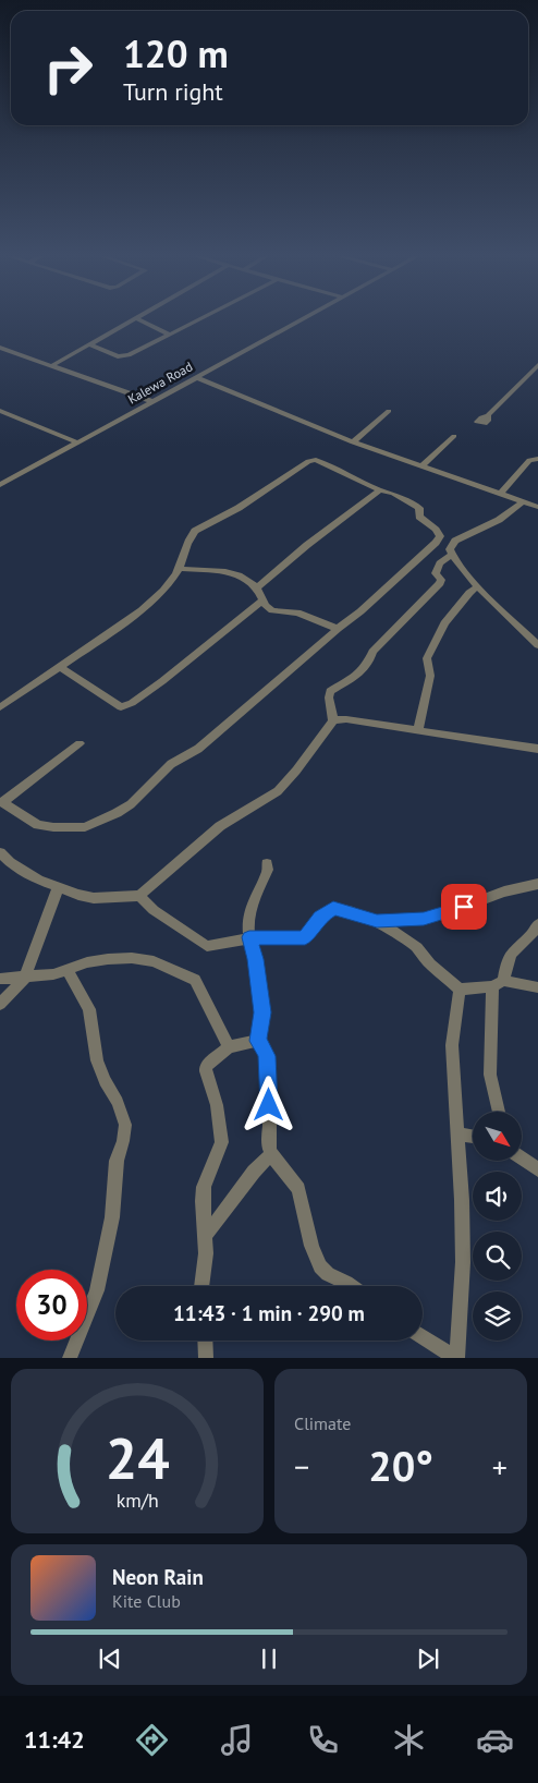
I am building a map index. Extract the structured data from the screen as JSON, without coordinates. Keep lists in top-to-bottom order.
{
  "streets": {
    "street": ["Kalewa Road"]
  },
  "north": "bottom right",
  "page": {
    "turn": ["120 m", "Turn right"],
    "limit": "30",
    "trip": "11:43 · 1 min · 290 m",
    "tile": "Climate",
    "heat": ["−", "20°", "+"],
    "song": ["Neon Rain", "Kite Club"],
    "tabs": "11:42",
    "gauge": ["24", "km/h"]
  }
}
